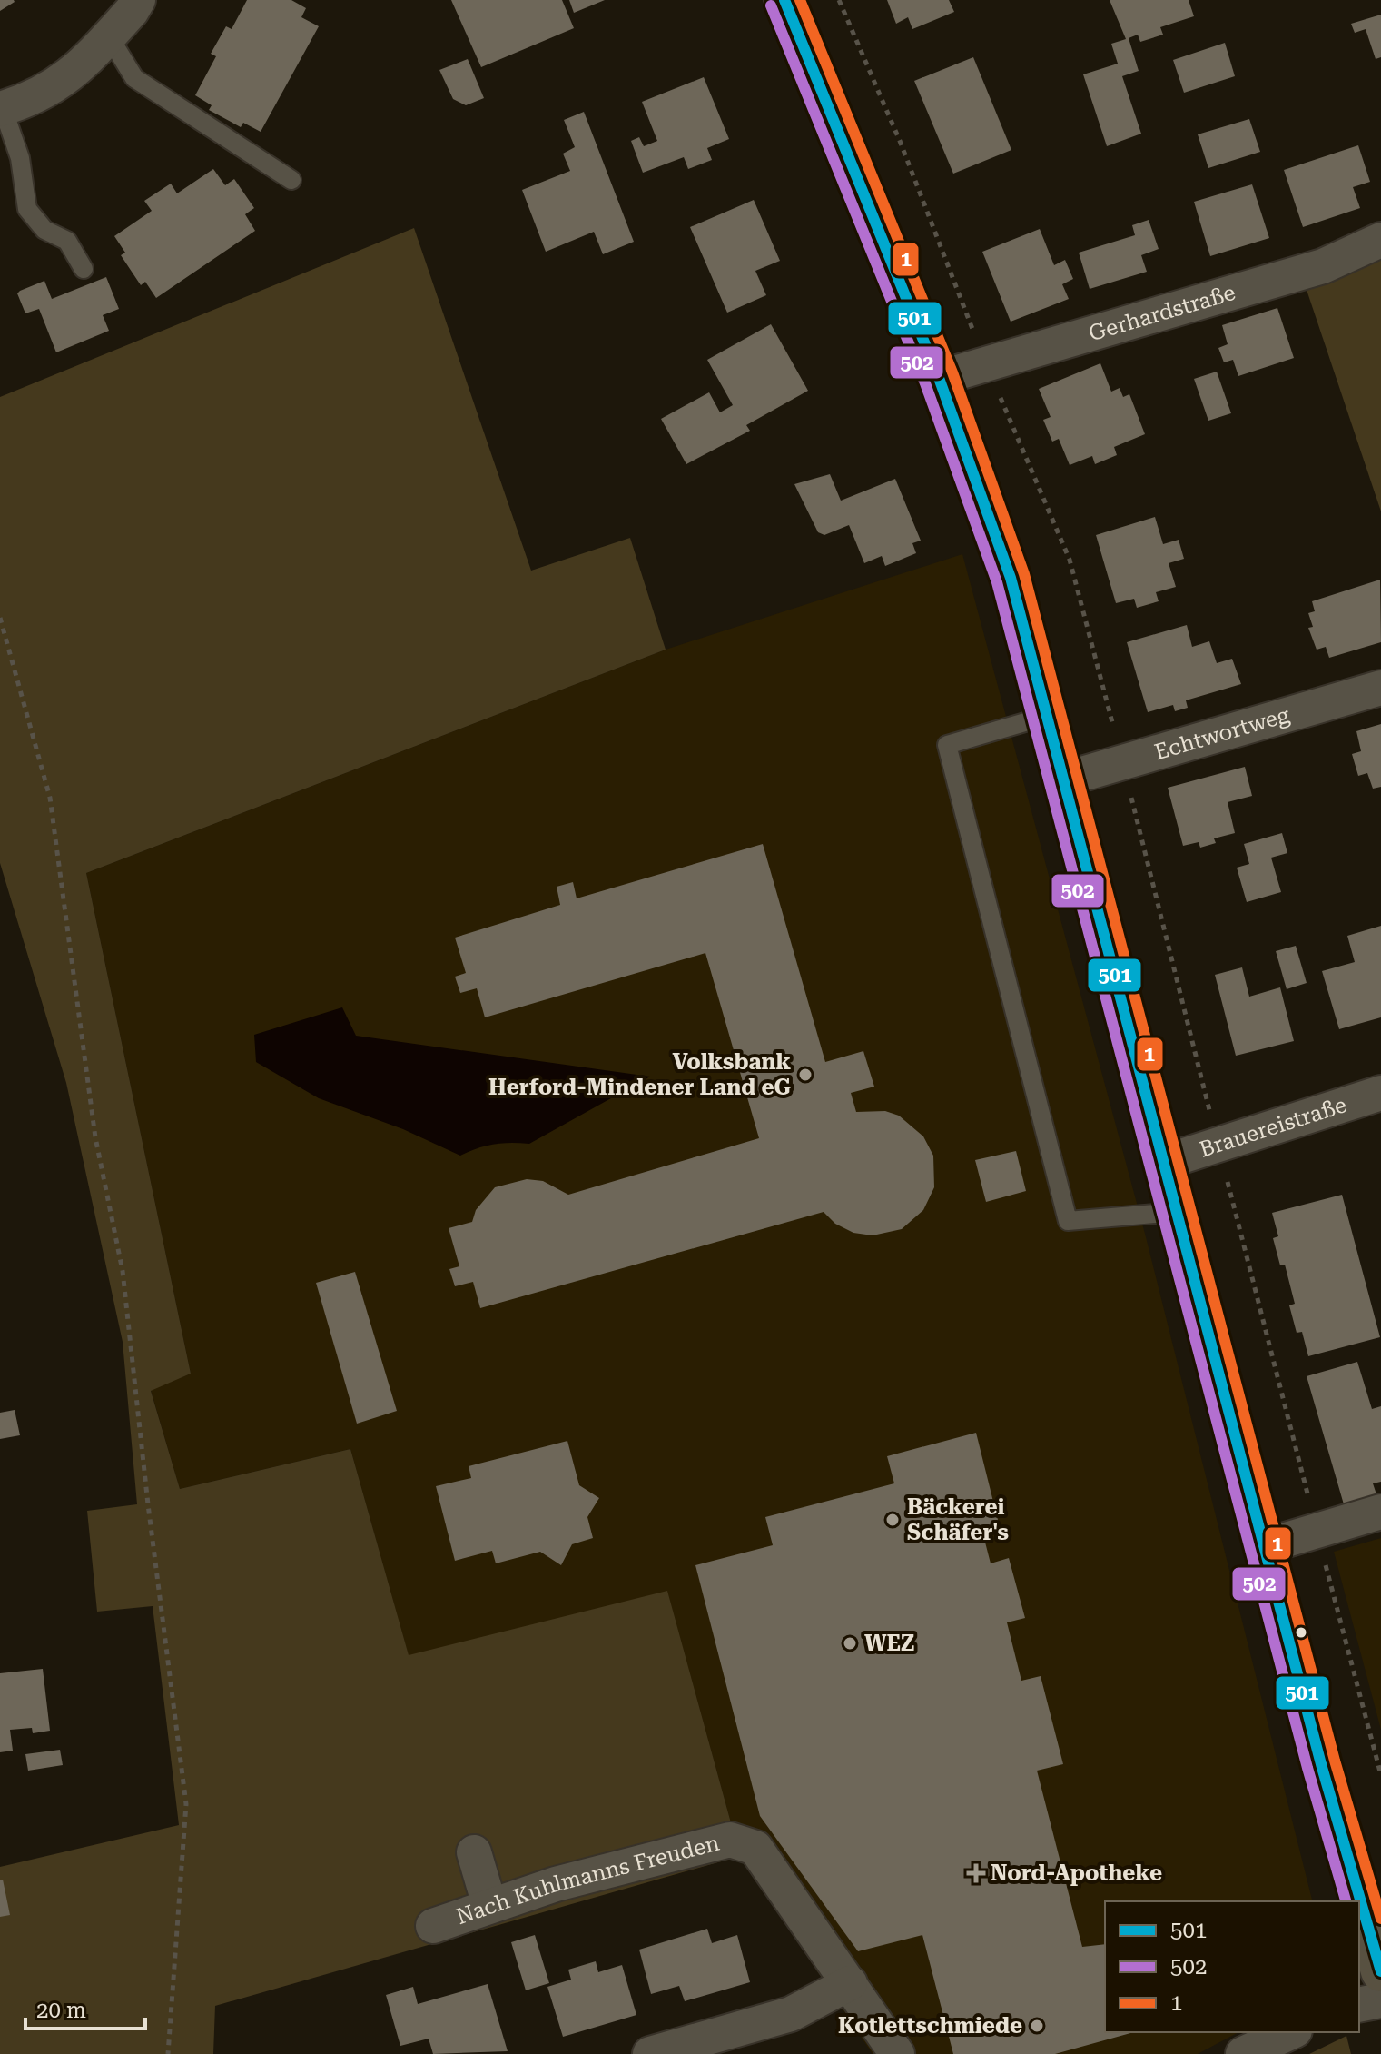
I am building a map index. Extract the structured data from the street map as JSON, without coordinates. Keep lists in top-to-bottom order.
{
  "streets": {
    "street": [
      "Gerhardstraße",
      "Echtwortweg",
      "Brauereistraße",
      "Nach Kuhlmanns Freuden"
    ]
  },
  "places": {
    "other": [
      "Volksbank Herford-Mindener Land eG",
      "Bäckerei Schäfer's",
      "WEZ",
      "Kotlettschmiede"
    ],
    "health": ["Nord-Apotheke"]
  },
  "lines": ["transit line 501", "transit line 1", "transit line 502"],
  "legend": ["501", "502", "1"],
  "scale_bar": "20 m"
}
